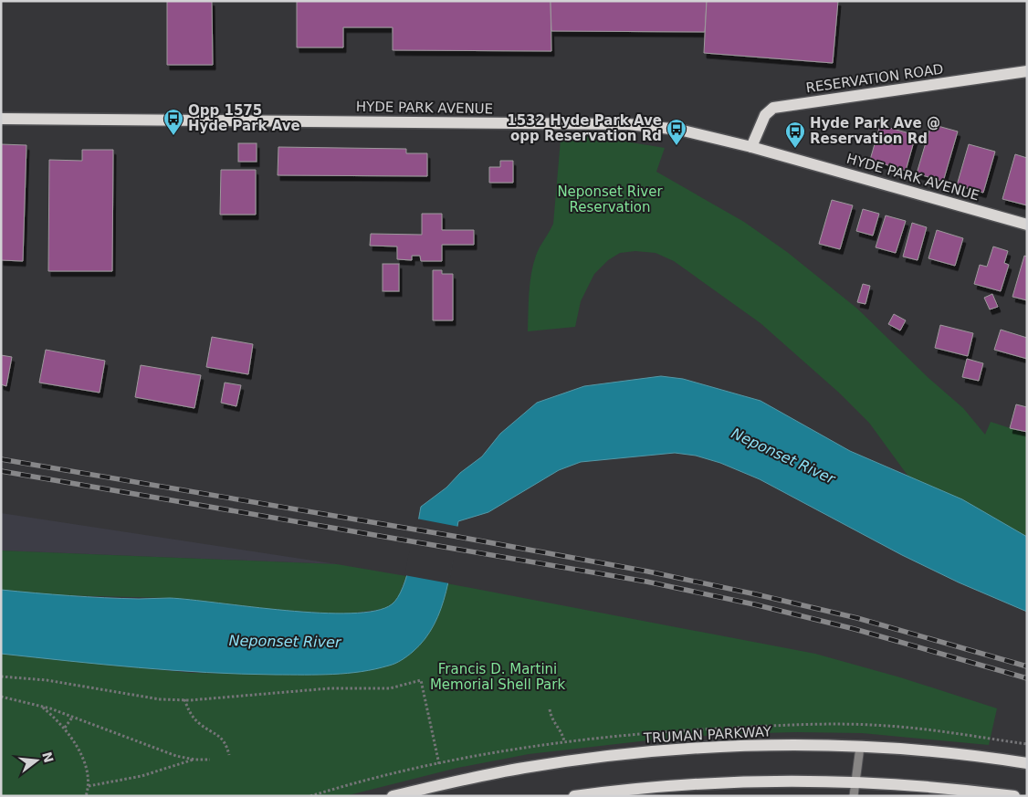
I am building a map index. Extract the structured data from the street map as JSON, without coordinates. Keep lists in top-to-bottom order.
{
  "streets": {
    "main road": ["RESERVATION ROAD", "HYDE PARK AVENUE", "TRUMAN PARKWAY"]
  },
  "crossings": [
    ["RESERVATION ROAD", "HYDE PARK AVENUE"]
  ],
  "water": ["Neponset River"],
  "parks": ["Neponset River Reservation", "Francis D. Martini Memorial Shell Park"],
  "places": {
    "bus stop": ["Opp 1575 Hyde Park Ave", "1532 Hyde Park Ave opp Reservation Rd", "Hyde Park Ave @ Reservation Rd"]
  },
  "north": "right"
}
